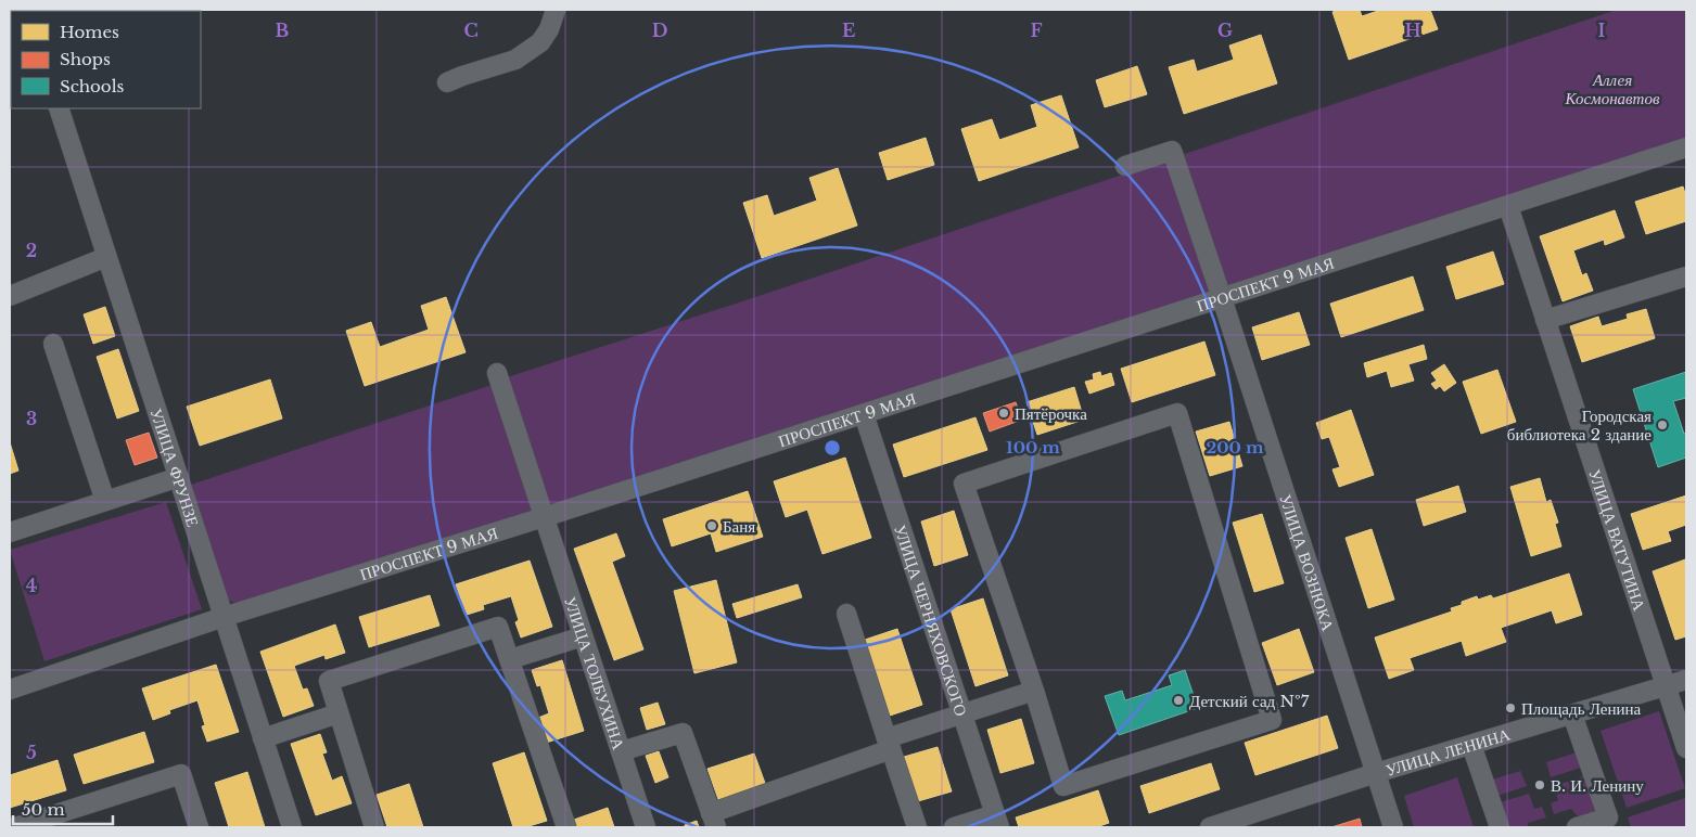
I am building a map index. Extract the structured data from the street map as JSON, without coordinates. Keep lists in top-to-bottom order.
{
  "streets": {
    "street": [
      "ПРОСПЕКТ 9 МАЯ",
      "УЛИЦА ФРУНЗЕ",
      "УЛИЦА ВАТУТИНА",
      "УЛИЦА ВОЗНЮКА",
      "УЛИЦА ЧЕРНЯХОВСКОГО",
      "УЛИЦА ТОЛБУХИНА",
      "УЛИЦА ЛЕНИНА"
    ]
  },
  "crossings": [
    ["ПРОСПЕКТ 9 МАЯ", "УЛИЦА ФРУНЗЕ"],
    ["ПРОСПЕКТ 9 МАЯ", "УЛИЦА ВАТУТИНА"],
    ["ПРОСПЕКТ 9 МАЯ", "УЛИЦА ВОЗНЮКА"],
    ["ПРОСПЕКТ 9 МАЯ", "УЛИЦА ЧЕРНЯХОВСКОГО"],
    ["ПРОСПЕКТ 9 МАЯ", "УЛИЦА ТОЛБУХИНА"],
    ["УЛИЦА ВАТУТИНА", "УЛИЦА ЛЕНИНА"],
    ["УЛИЦА ВОЗНЮКА", "УЛИЦА ЛЕНИНА"]
  ],
  "parks": ["Аллея Космонавтов"],
  "places": [
    "Пятёрочка",
    "Городская библиотека 2 здание",
    "Баня",
    "Детский сад №7",
    "Площадь Ленина",
    "В. И. Ленину"
  ],
  "legend": ["Homes", "Shops", "Schools"],
  "scale_bar": "50 m",
  "grid": {
    "columns": [
      "B",
      "C",
      "D",
      "E",
      "F",
      "G",
      "H",
      "I"
    ],
    "rows": [
      "2",
      "3",
      "4",
      "5"
    ]
  },
  "rings": ["100 m", "200 m"]
}
